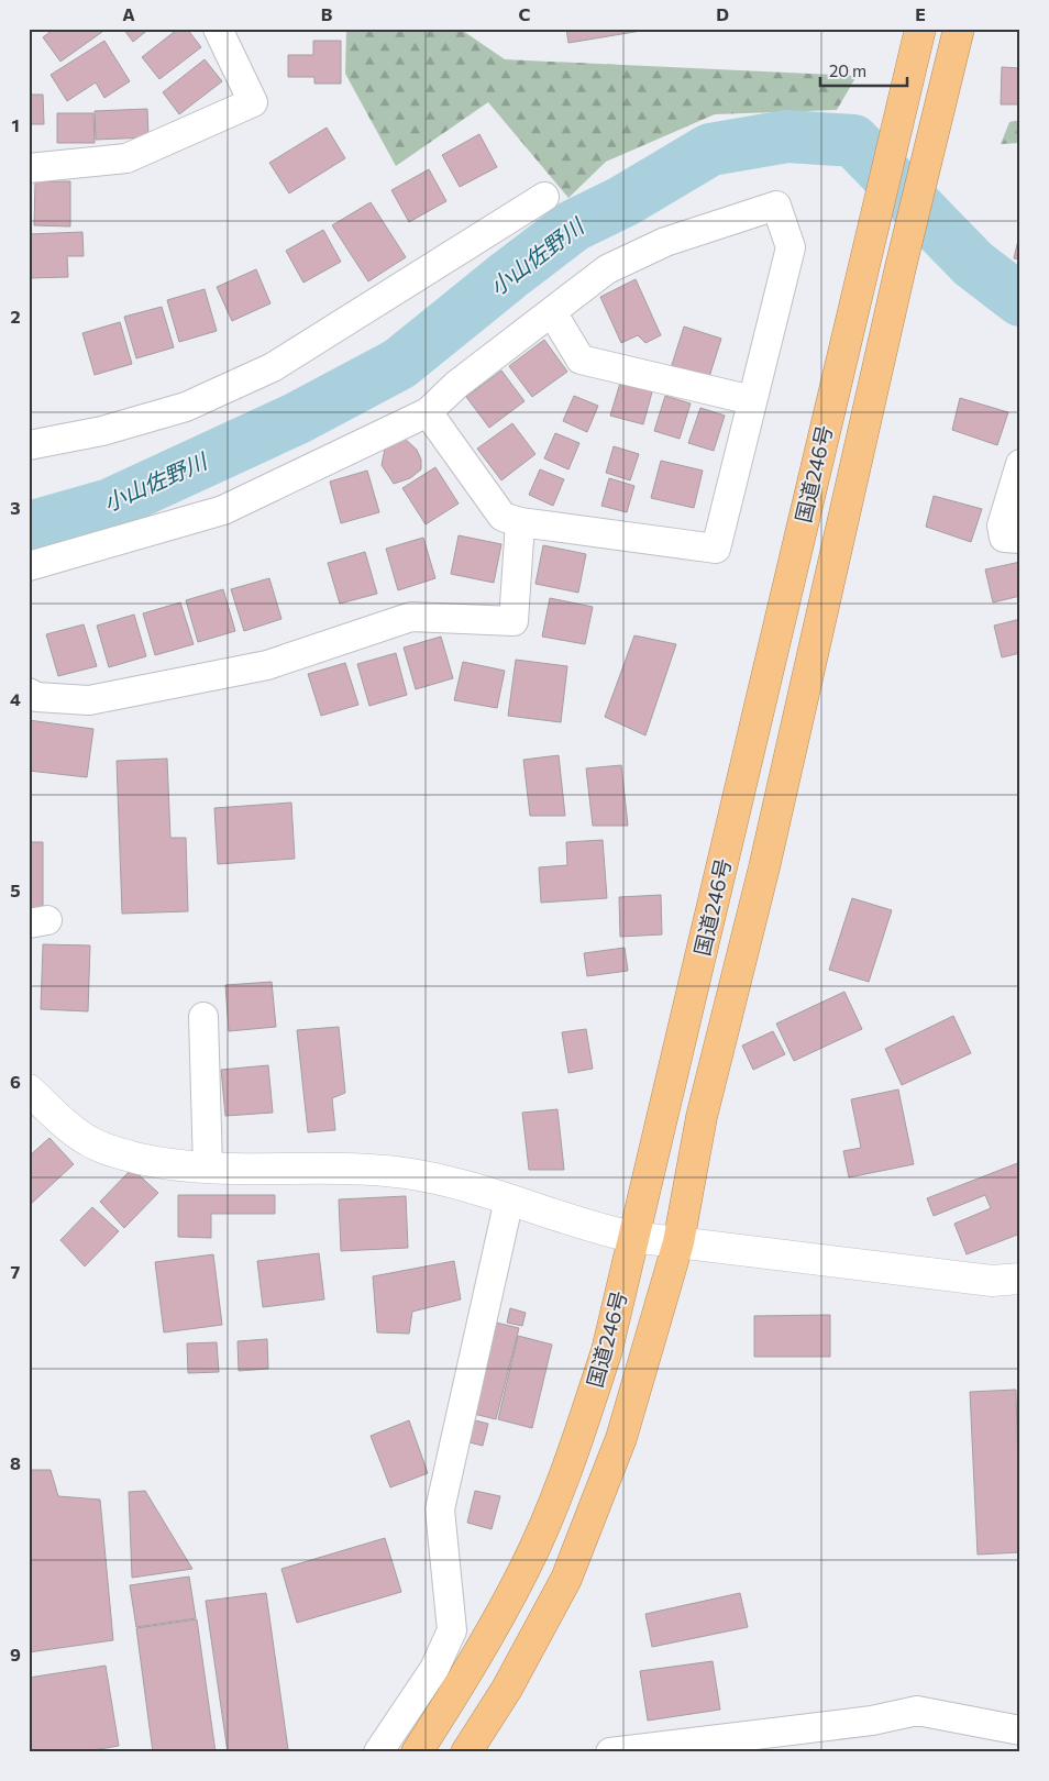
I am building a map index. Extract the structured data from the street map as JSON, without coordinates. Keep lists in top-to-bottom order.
{
  "streets": {
    "highway": ["国道246号"]
  },
  "water": ["小山佐野川"],
  "scale_bar": "20 m",
  "grid": {
    "columns": [
      "A",
      "B",
      "C",
      "D",
      "E"
    ],
    "rows": [
      "1",
      "2",
      "3",
      "4",
      "5",
      "6",
      "7",
      "8",
      "9"
    ]
  }
}
